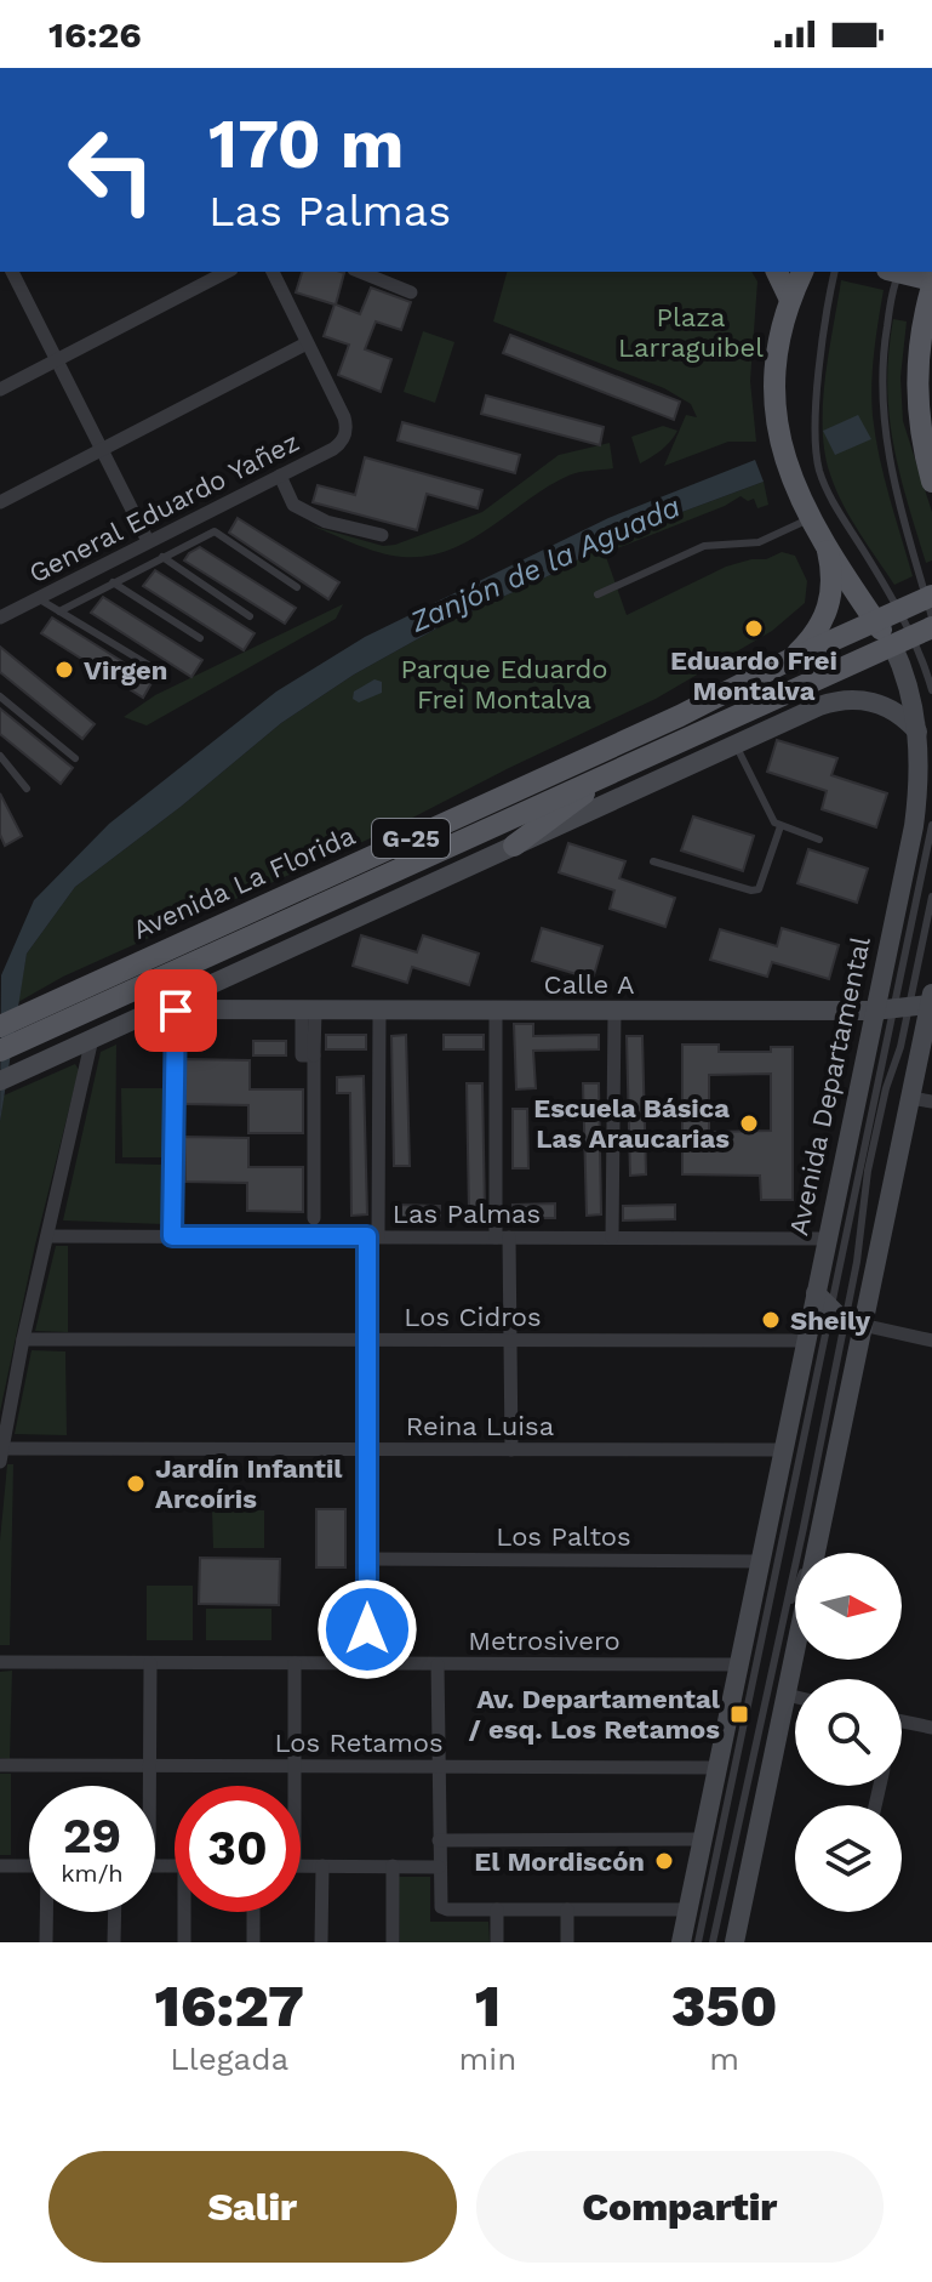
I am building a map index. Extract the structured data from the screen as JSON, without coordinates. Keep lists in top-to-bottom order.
{
  "streets": {
    "main road": [
      "G-25",
      "Avenida La Florida",
      "Calle A",
      "Avenida Departamental"
    ],
    "street": [
      "General Eduardo Yañez",
      "Las Palmas",
      "Los Cidros",
      "Reina Luisa",
      "Los Paltos",
      "Metrosivero",
      "Los Retamos"
    ]
  },
  "crossings": [
    ["Avenida La Florida", "Avenida Departamental"],
    ["Calle A", "Avenida Departamental"],
    ["Avenida Departamental", "Las Palmas"],
    ["Avenida Departamental", "Los Cidros"],
    ["Avenida Departamental", "Reina Luisa"],
    ["Avenida Departamental", "Los Paltos"],
    ["Avenida Departamental", "Metrosivero"],
    ["Avenida Departamental", "Los Retamos"]
  ],
  "water": ["Zanjón de la Aguada"],
  "parks": ["Plaza Larraguibel", "Parque Eduardo Frei Montalva"],
  "places": {
    "other": [
      "Eduardo Frei Montalva",
      "Virgen",
      "Escuela Básica Las Araucarias",
      "Sheily",
      "Jardín Infantil Arcoíris",
      "El Mordiscón"
    ],
    "transit": ["Av. Departamental / esq. Los Retamos"]
  },
  "north": "right",
  "page": {
    "status": "16:26",
    "turn": ["170 m", "Las Palmas"],
    "speed": "29 km/h",
    "limit": "30",
    "eta": [
      "16:27",
      "Llegada",
      "1",
      "min",
      "350",
      "m"
    ],
    "buttons": ["Salir", "Compartir"]
  }
}
